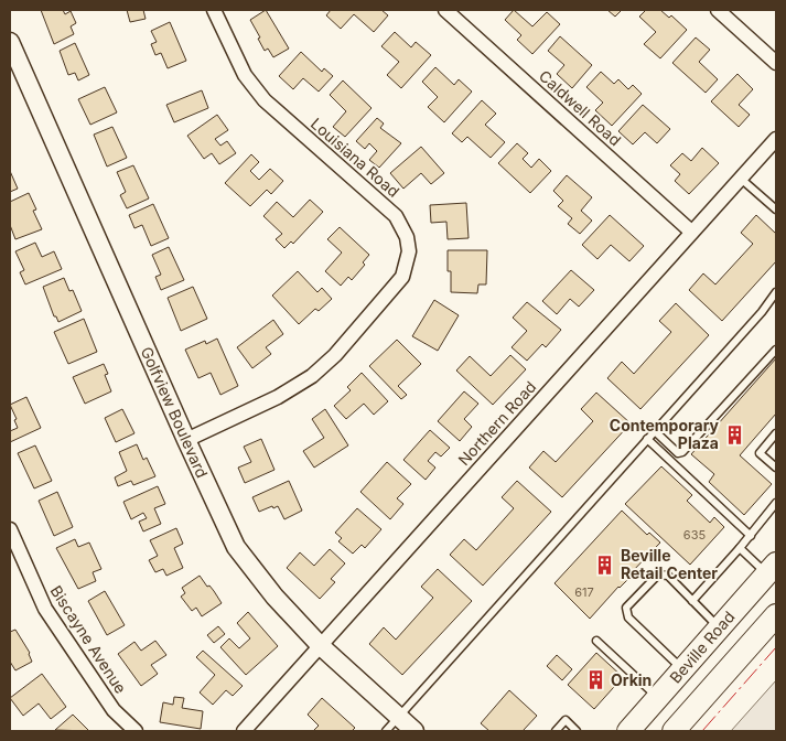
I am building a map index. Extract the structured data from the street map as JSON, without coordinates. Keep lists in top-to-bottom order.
{
  "streets": {
    "main road": ["Beville Road"],
    "street": [
      "Caldwell Road",
      "Louisiana Road",
      "Golfview Boulevard",
      "Northern Road",
      "Biscayne Avenue"
    ]
  },
  "crossings": [
    ["Caldwell Road", "Northern Road"],
    ["Louisiana Road", "Golfview Boulevard"],
    ["Golfview Boulevard", "Northern Road"]
  ],
  "places": {
    "building": ["Contemporary Plaza", "Beville Retail Center", "Orkin"]
  },
  "house_numbers": ["635", "617"]
}
